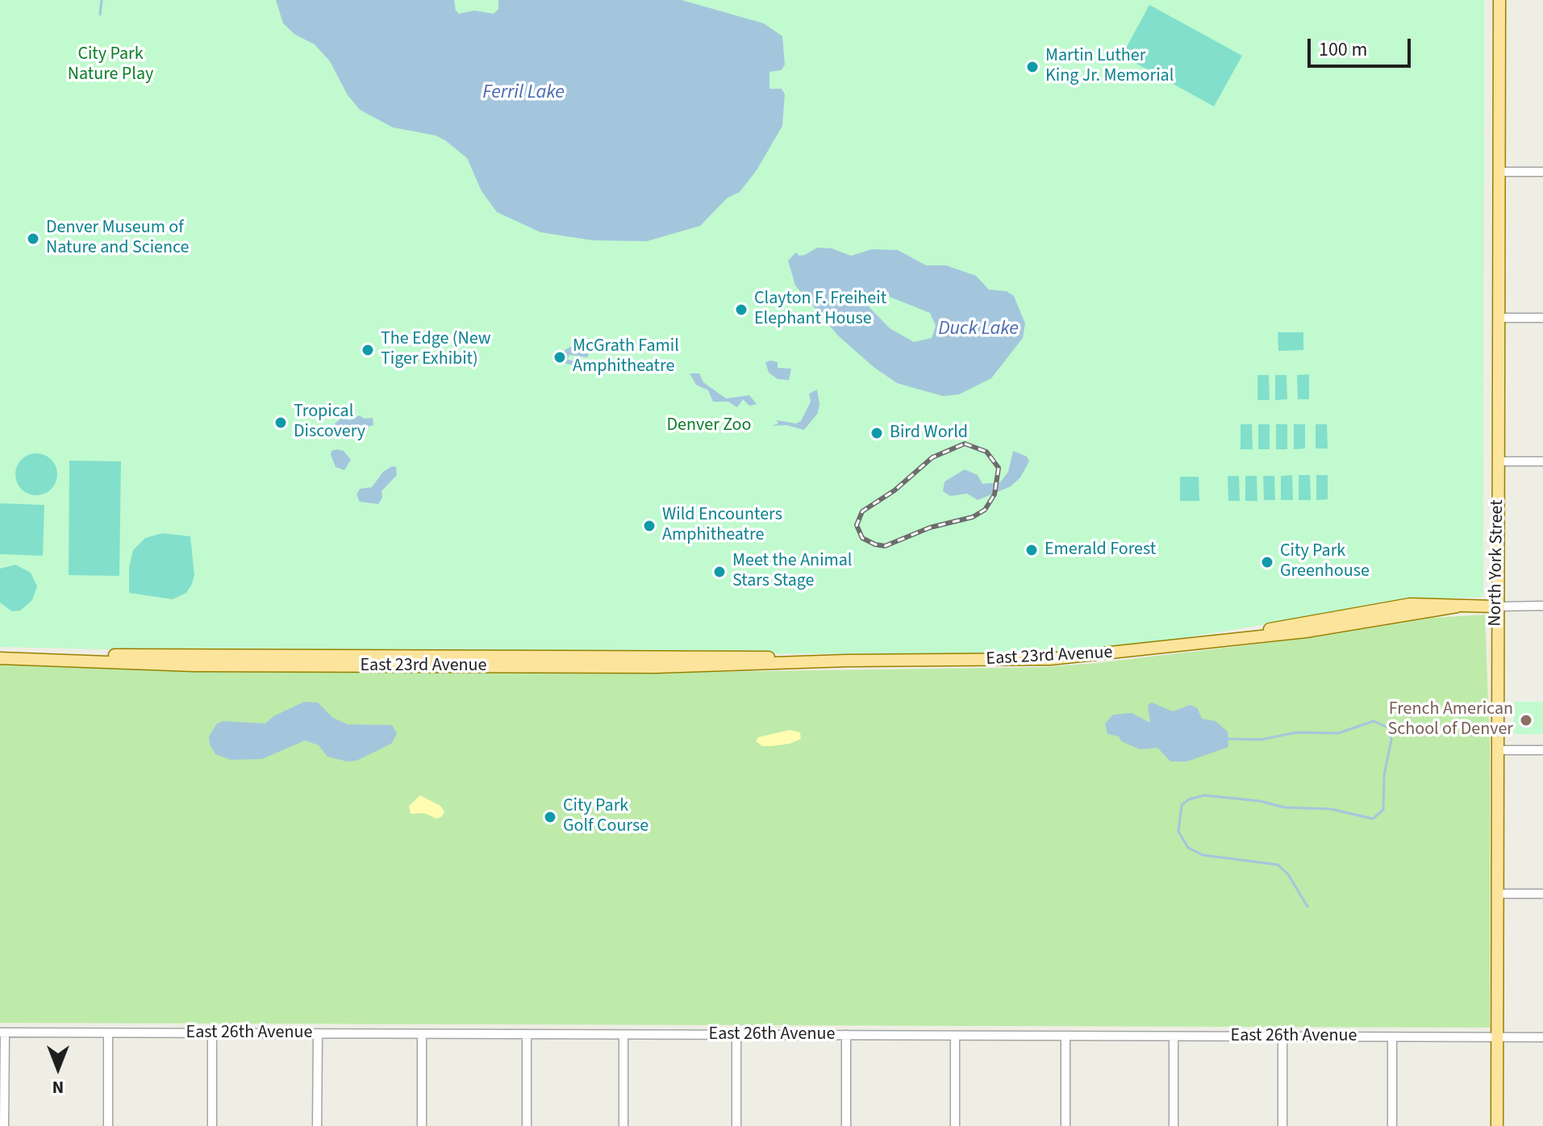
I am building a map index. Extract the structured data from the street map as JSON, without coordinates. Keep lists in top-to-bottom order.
{
  "streets": {
    "main road": ["North York Street", "East 23rd Avenue"],
    "street": ["East 26th Avenue"]
  },
  "crossings": [
    ["North York Street", "East 23rd Avenue"],
    ["North York Street", "East 26th Avenue"]
  ],
  "water": ["Ferril Lake", "Duck Lake"],
  "parks": ["City Park Nature Play", "Denver Zoo"],
  "places": [
    "Martin Luther King Jr. Memorial",
    "Denver Museum of Nature and Science",
    "Clayton F. Freiheit Elephant House",
    "The Edge (New Tiger Exhibit)",
    "McGrath Famil Amphitheatre",
    "Tropical Discovery",
    "Bird World",
    "Wild Encounters Amphitheatre",
    "Emerald Forest",
    "City Park Greenhouse",
    "Meet the Animal Stars Stage",
    "French American School of Denver",
    "City Park Golf Course"
  ],
  "scale_bar": "100 m",
  "north": "bottom"
}
